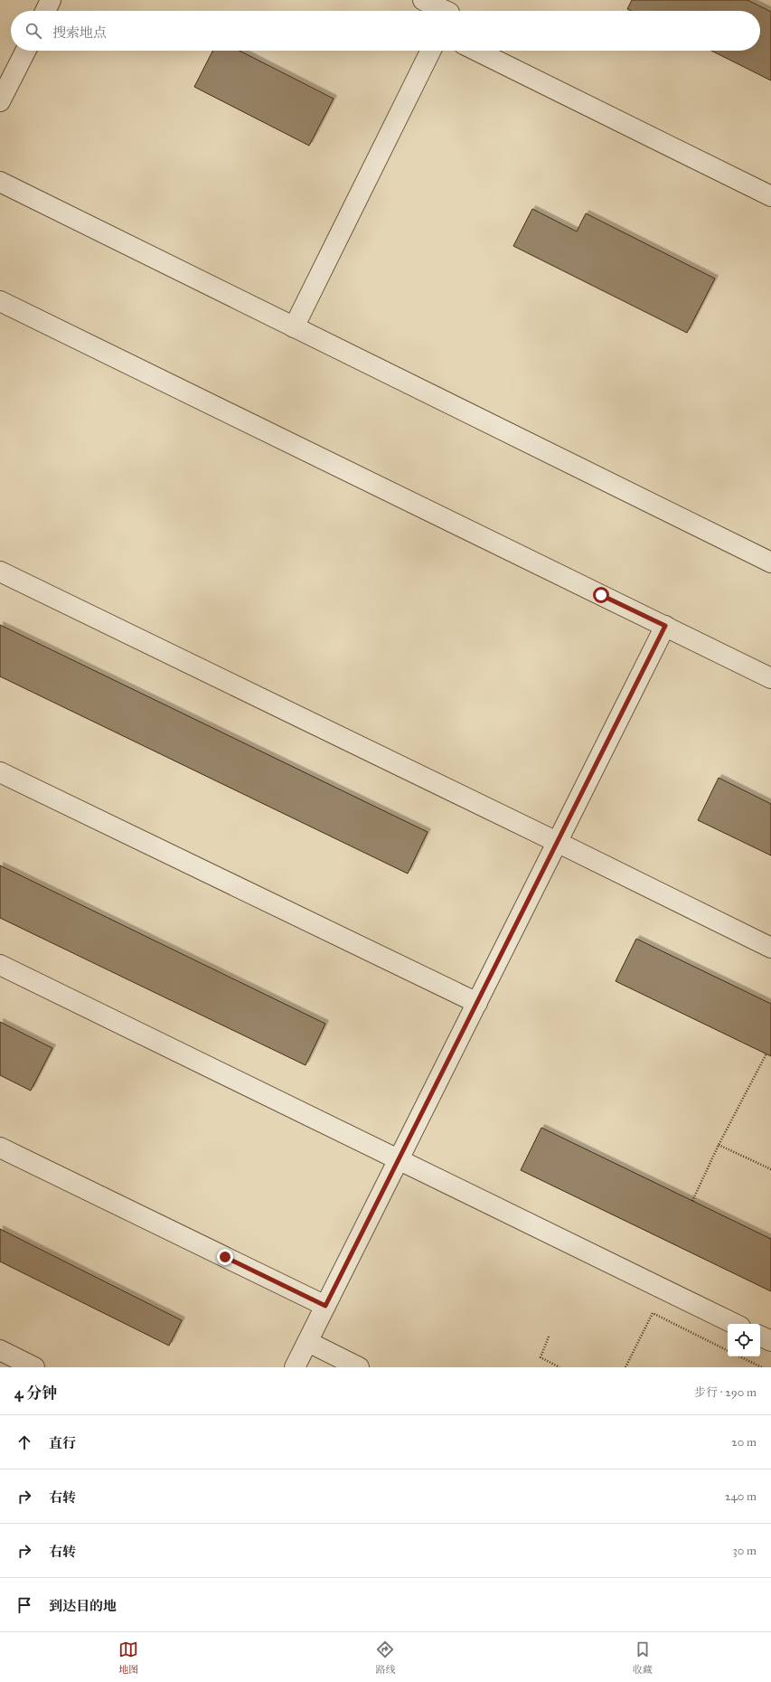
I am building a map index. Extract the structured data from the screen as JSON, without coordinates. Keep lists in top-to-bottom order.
{
  "page": {
    "search": "搜索地点",
    "heading": ["4 分钟", "步行 · 290 m"],
    "list": [
      ["直行", "20 m"],
      ["右转", "240 m"],
      ["右转", "30 m"],
      "到达目的地"
    ],
    "nav": ["地图", "路线", "收藏"]
  }
}
